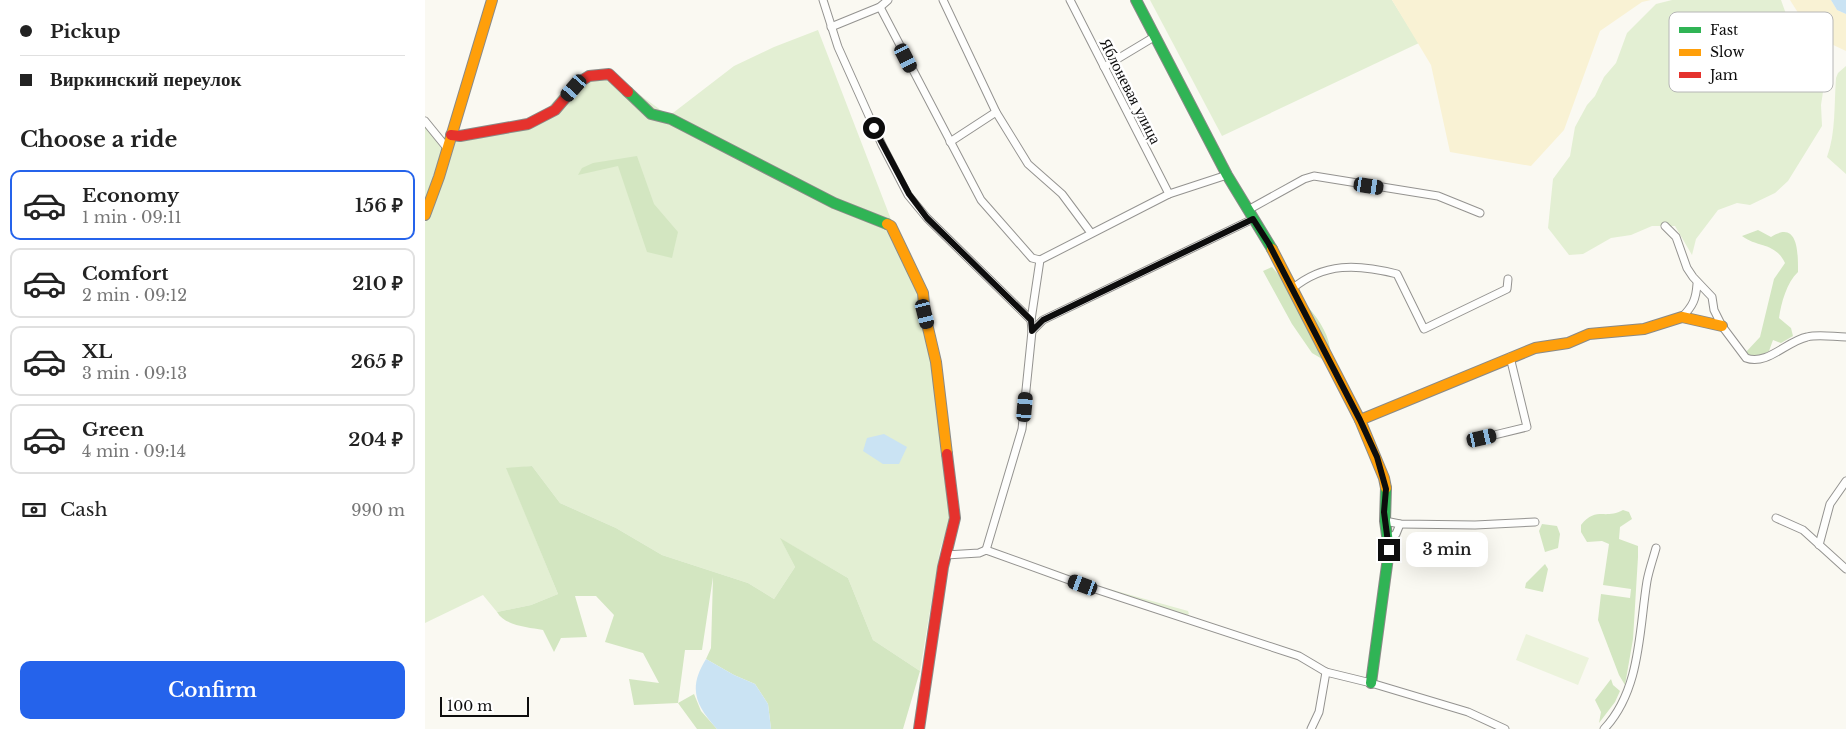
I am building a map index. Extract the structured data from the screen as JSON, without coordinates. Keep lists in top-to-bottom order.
{
  "streets": {
    "street": ["Яблоневая улица"]
  },
  "legend": ["Fast", "Slow", "Jam"],
  "scale_bar": "100 m",
  "page": {
    "banner": ["Pickup", "Виркинский переулок"],
    "heading": "Choose a ride",
    "list": [
      {
        "name": "Economy",
        "note": "1 min · 09:11",
        "value": "156 ₽"
      },
      {
        "name": "Comfort",
        "note": "2 min · 09:12",
        "value": "210 ₽"
      },
      {
        "name": "XL",
        "note": "3 min · 09:13",
        "value": "265 ₽"
      },
      {
        "name": "Green",
        "note": "4 min · 09:14",
        "value": "204 ₽"
      }
    ],
    "pay": ["Cash", "990 m"],
    "bubble": "3 min",
    "buttons": "Confirm",
    "scale": "100 m"
  }
}
